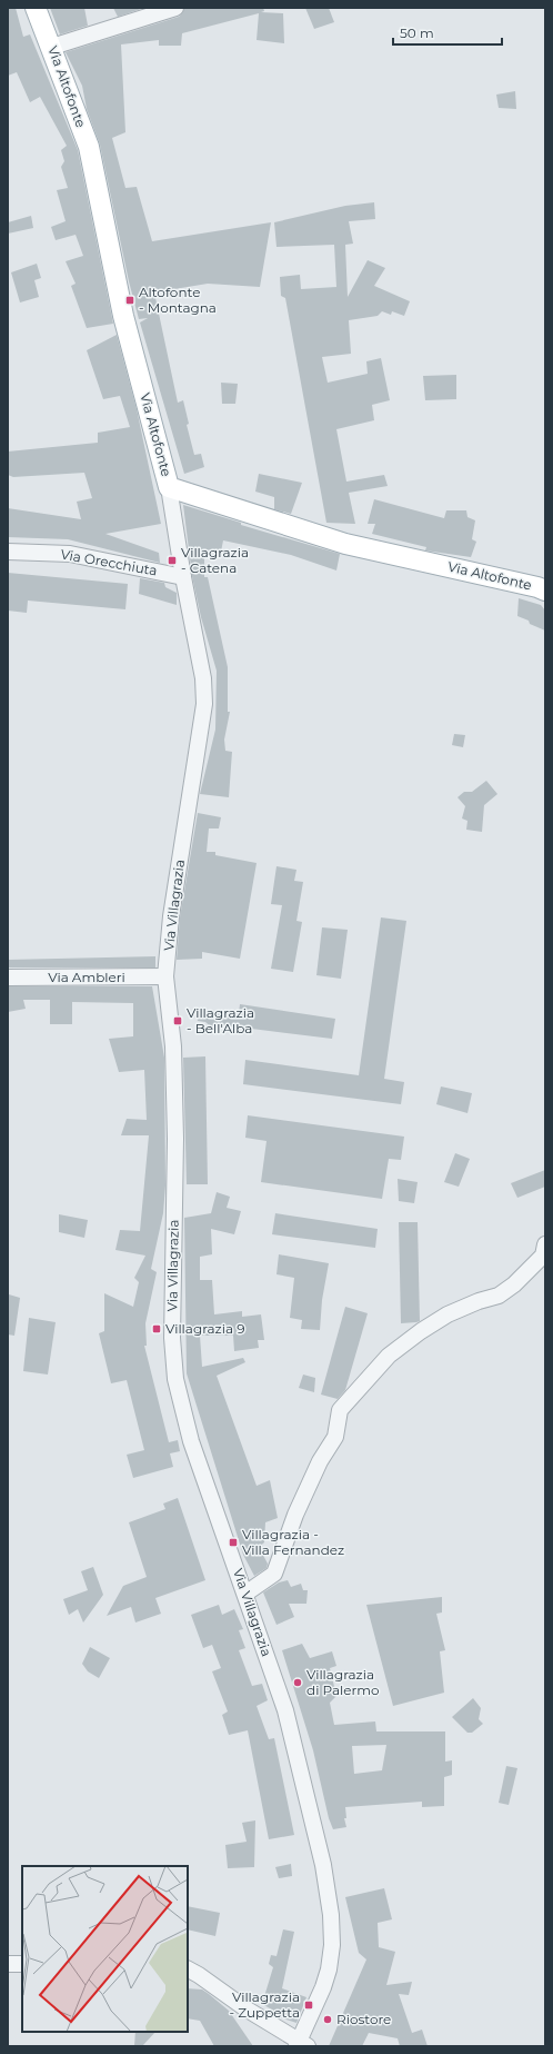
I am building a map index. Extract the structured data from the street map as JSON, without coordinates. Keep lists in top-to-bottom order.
{
  "streets": {
    "main road": ["Via Altofonte"],
    "street": ["Via Orecchiuta", "Via Villagrazia", "Via Ambleri"]
  },
  "crossings": [
    ["Via Altofonte", "Via Villagrazia"],
    ["Via Orecchiuta", "Via Villagrazia"],
    ["Via Villagrazia", "Via Ambleri"]
  ],
  "places": {
    "transit": [
      "Altofonte - Montagna",
      "Villagrazia - Catena",
      "Villagrazia - Bell'Alba",
      "Villagrazia 9",
      "Villagrazia - Villa Fernandez",
      "Villagrazia - Zuppetta"
    ],
    "other": ["Villagrazia di Palermo", "Riostore"]
  },
  "scale_bar": "50 m"
}
